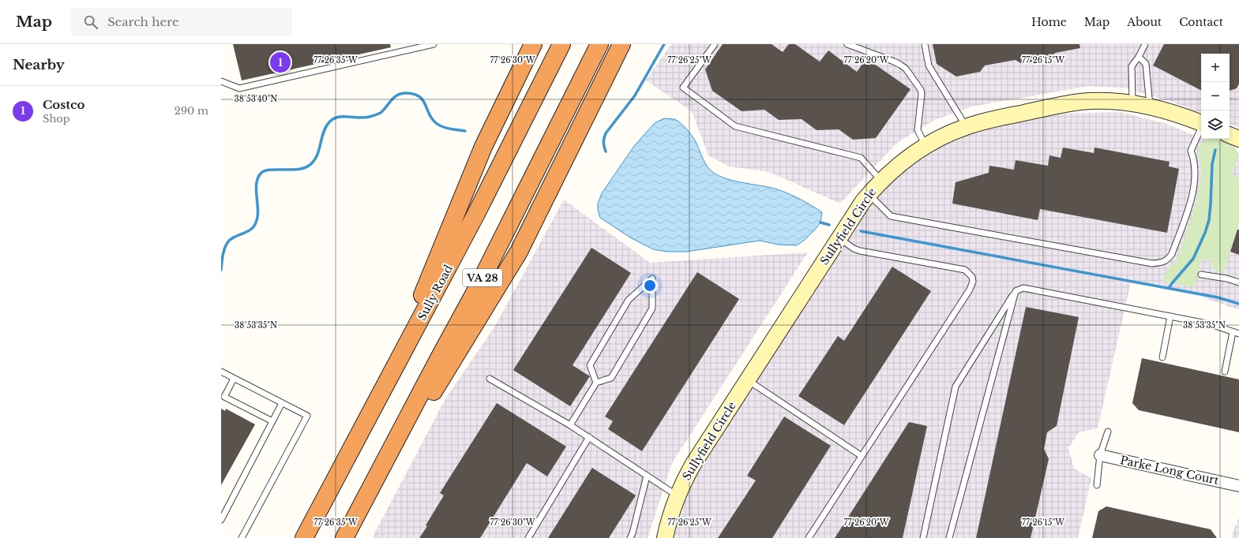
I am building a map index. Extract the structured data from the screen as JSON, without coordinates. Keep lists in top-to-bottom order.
{
  "streets": {
    "highway": ["VA 28", "Sully Road"],
    "street": ["Sullyfield Circle", "Parke Long Court"]
  },
  "page": {
    "header": "Map",
    "search": "Search here",
    "nav": [
      "Home",
      "Map",
      "About",
      "Contact"
    ],
    "heading": "Nearby",
    "pins": "1",
    "map_buttons": ["+", "−"],
    "list": [
      {
        "mark": "1",
        "name": "Costco",
        "note": "Shop",
        "value": "290 m"
      }
    ]
  },
  "coordinates": [
    "77°26'35\"W",
    "77°26'30\"W",
    "77°26'25\"W",
    "77°26'20\"W",
    "77°26'15\"W",
    "38°53'40\"N",
    "38°53'35\"N"
  ]
}
